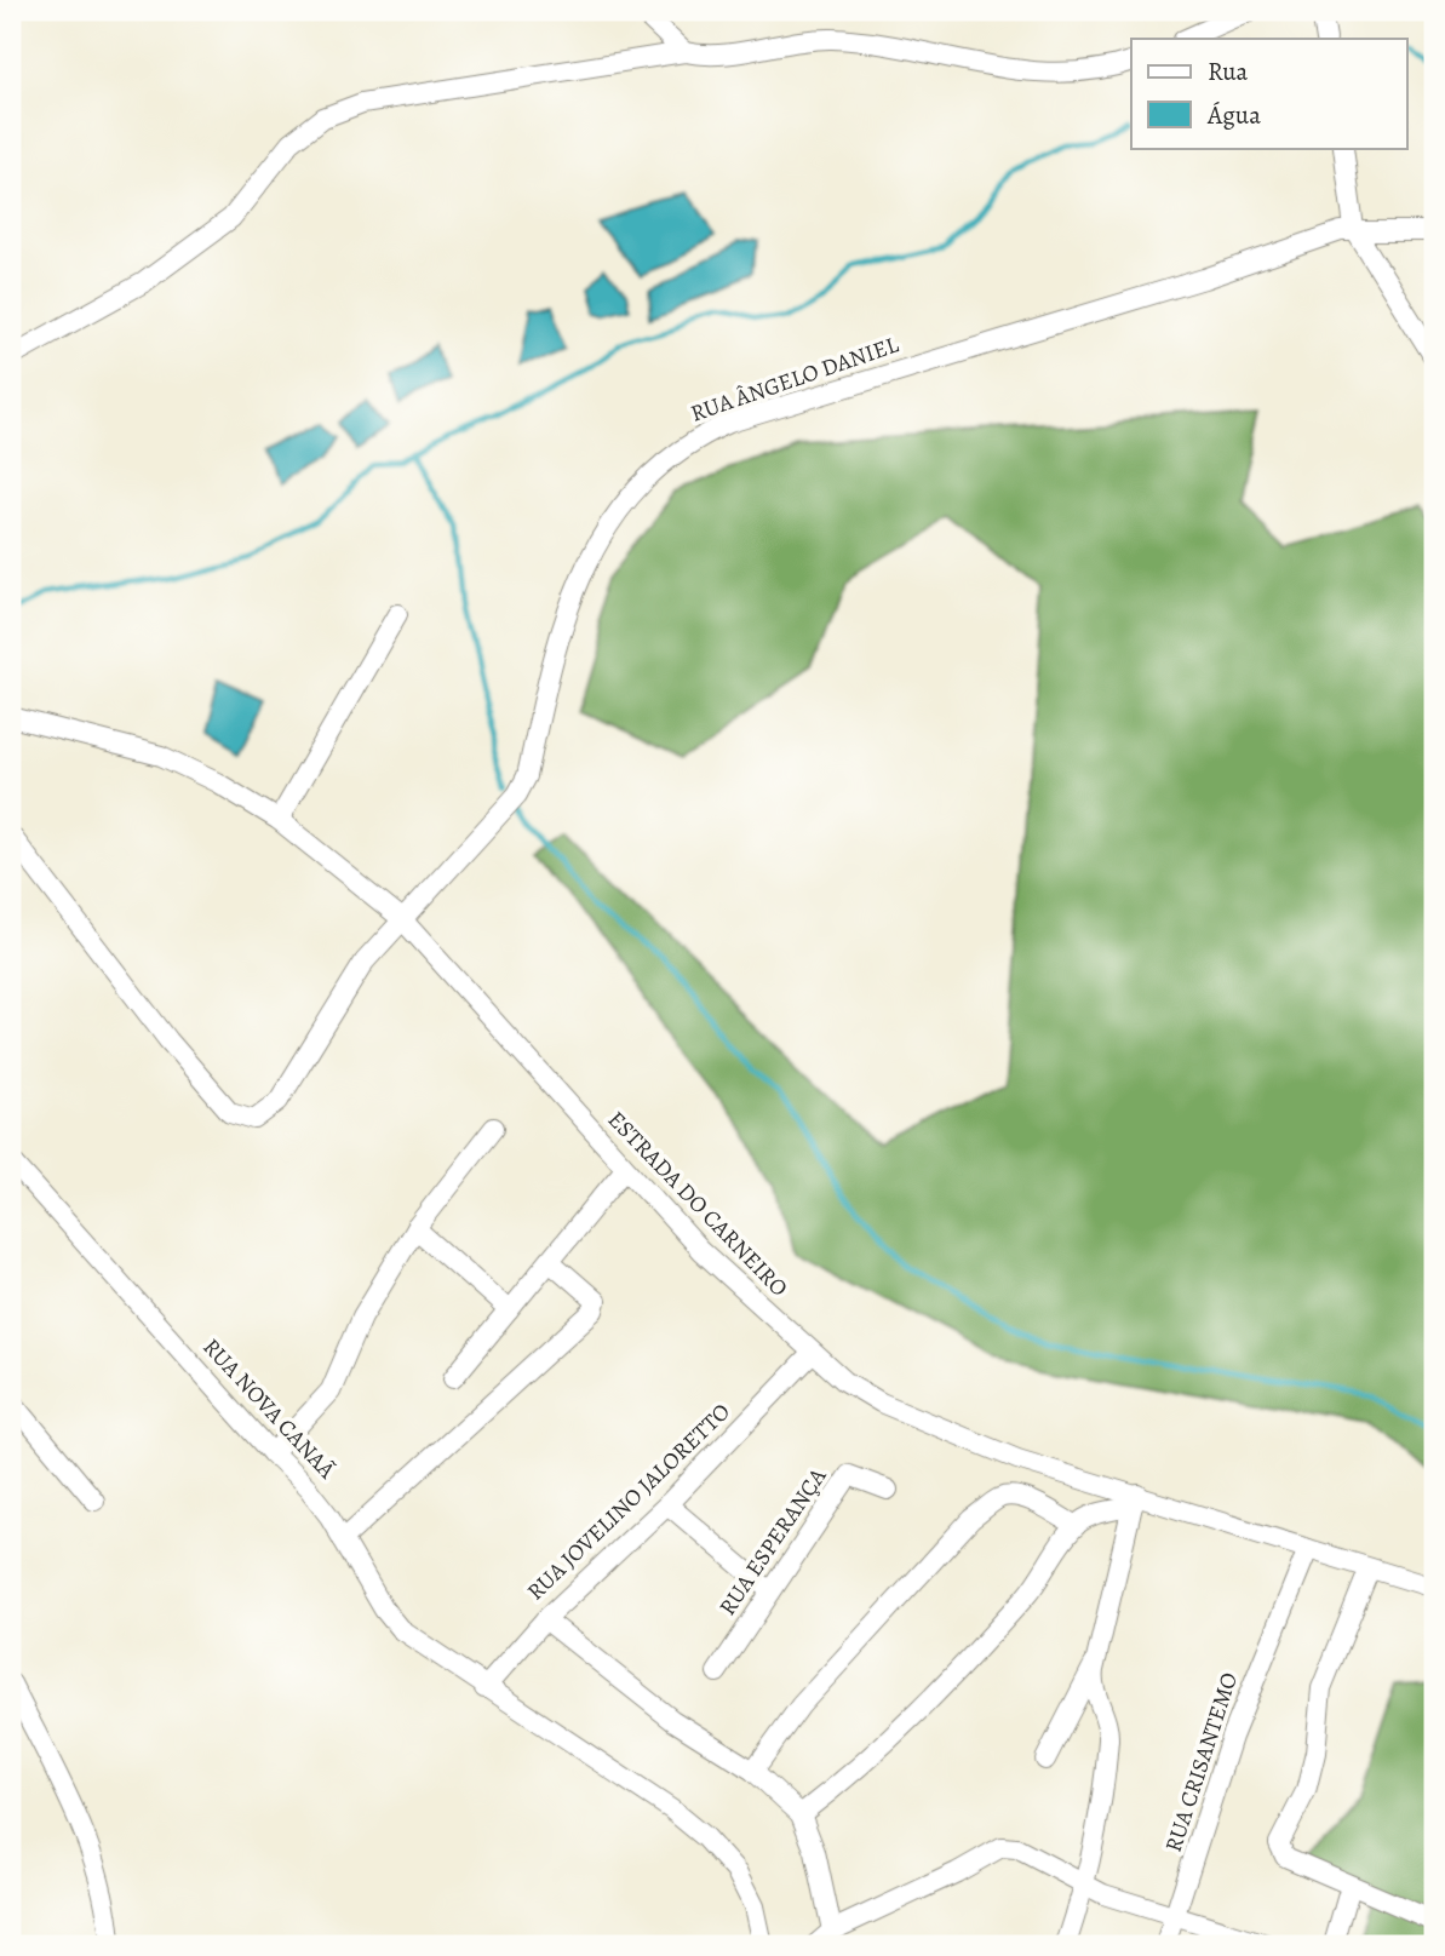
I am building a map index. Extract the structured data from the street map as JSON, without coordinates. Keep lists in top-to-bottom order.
{
  "streets": {
    "street": [
      "RUA ÂNGELO DANIEL",
      "ESTRADA DO CARNEIRO",
      "RUA NOVA CANAÃ",
      "RUA JOVELINO JALORETTO",
      "RUA ESPERANÇA",
      "RUA CRISANTEMO"
    ]
  },
  "crossings": [
    ["RUA ÂNGELO DANIEL", "ESTRADA DO CARNEIRO"],
    ["ESTRADA DO CARNEIRO", "RUA JOVELINO JALORETTO"],
    ["ESTRADA DO CARNEIRO", "RUA CRISANTEMO"],
    ["RUA NOVA CANAÃ", "RUA JOVELINO JALORETTO"]
  ],
  "legend": ["Rua", "Água"]
}
